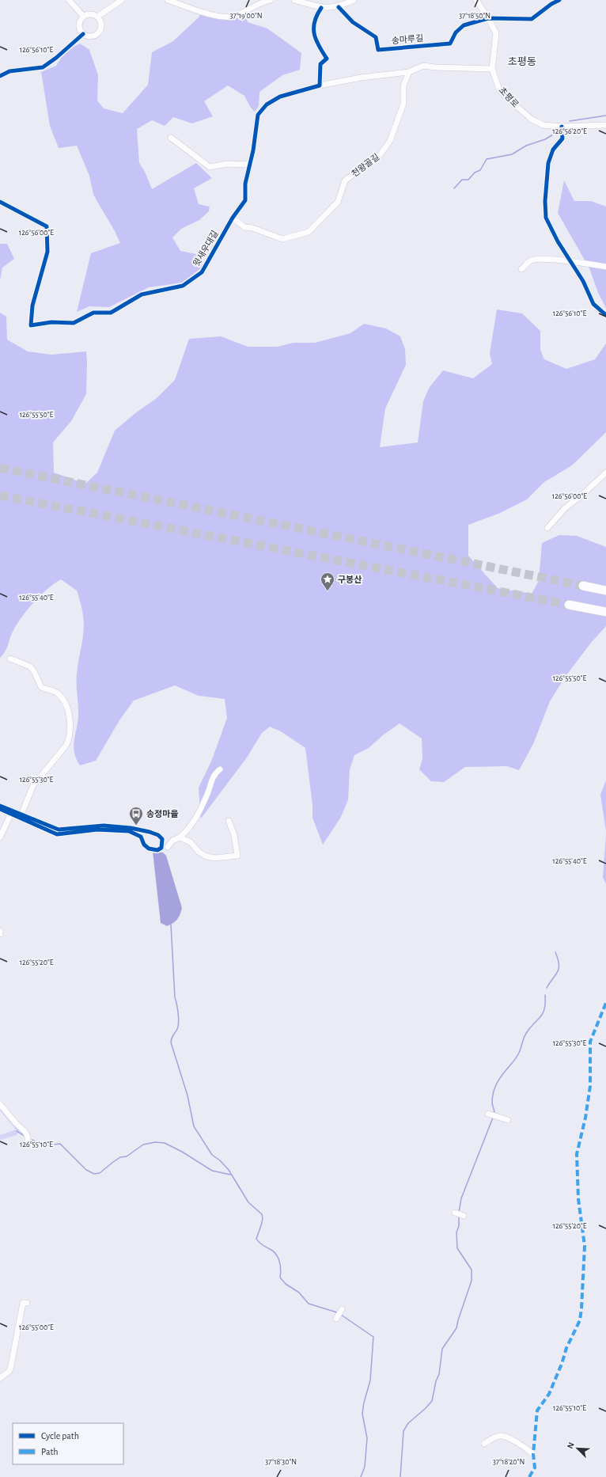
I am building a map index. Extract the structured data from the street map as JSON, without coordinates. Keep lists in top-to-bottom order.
{
  "streets": {
    "street": [
      "송마루길",
      "초평로",
      "천왕골길",
      "윗새우대길"
    ]
  },
  "crossings": [
    ["송마루길", "초평로"],
    ["천왕골길", "윗새우대길"]
  ],
  "districts": ["초평동"],
  "places": {
    "place": ["구봉산"],
    "bus stop": ["송정마을"]
  },
  "legend": ["Cycle path", "Path"],
  "north": "top left",
  "coordinates": [
    "37°19'00\"N",
    "37°18'50\"N",
    "126°56'10\"E",
    "126°56'20\"E",
    "126°56'00\"E",
    "126°55'50\"E",
    "126°55'40\"E",
    "126°55'30\"E",
    "126°55'20\"E",
    "126°55'10\"E",
    "126°55'00\"E",
    "37°18'30\"N",
    "37°18'20\"N"
  ]
}
